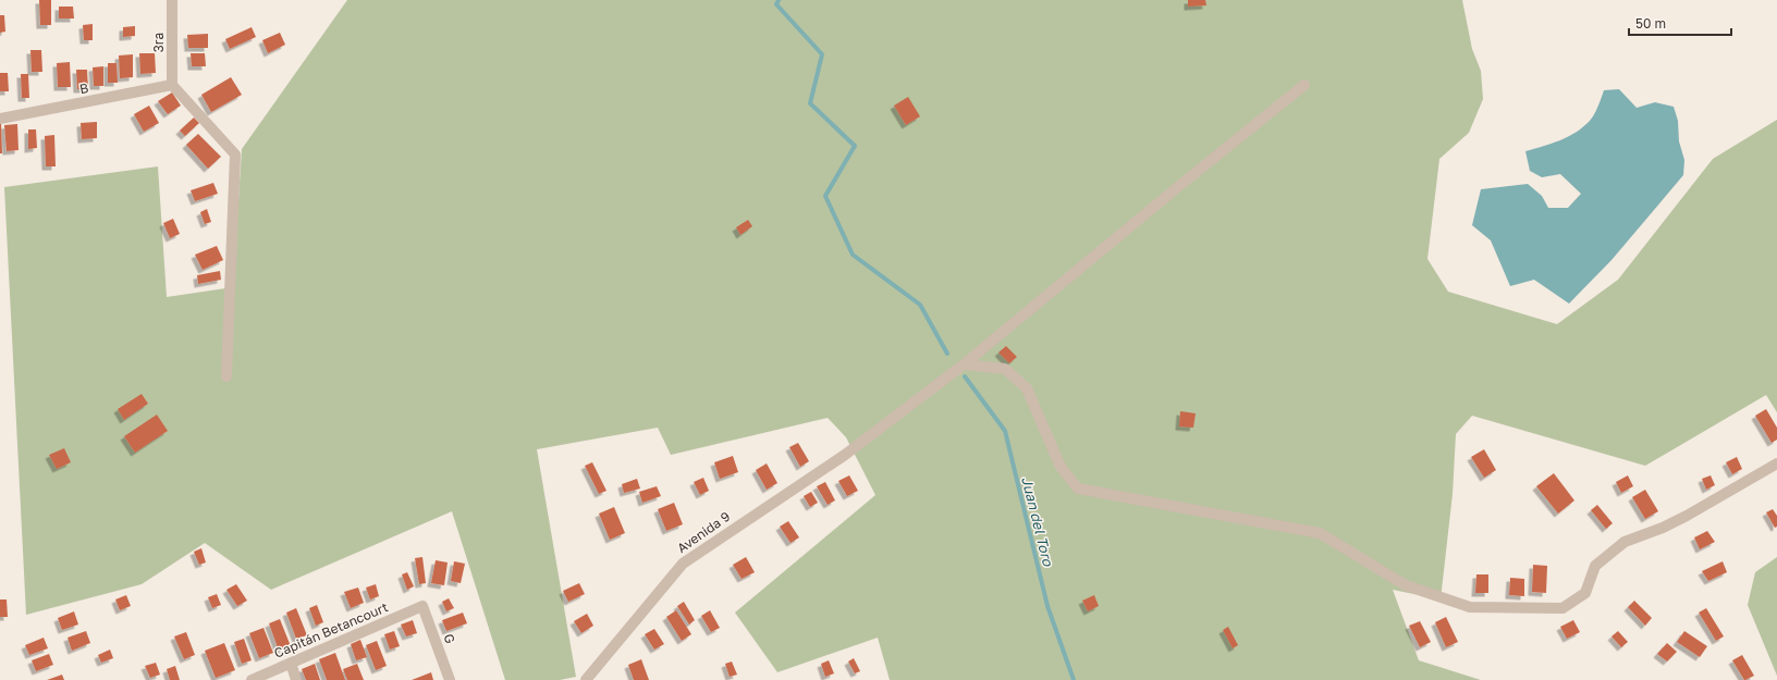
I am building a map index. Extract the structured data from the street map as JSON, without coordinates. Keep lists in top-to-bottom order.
{
  "streets": {
    "street": [
      "3ra",
      "B",
      "Avenida 9",
      "Capitán Betancourt",
      "G"
    ]
  },
  "crossings": [
    ["3ra", "B"],
    ["Capitán Betancourt", "G"]
  ],
  "water": ["Juan del Toro"],
  "scale_bar": "50 m"
}
